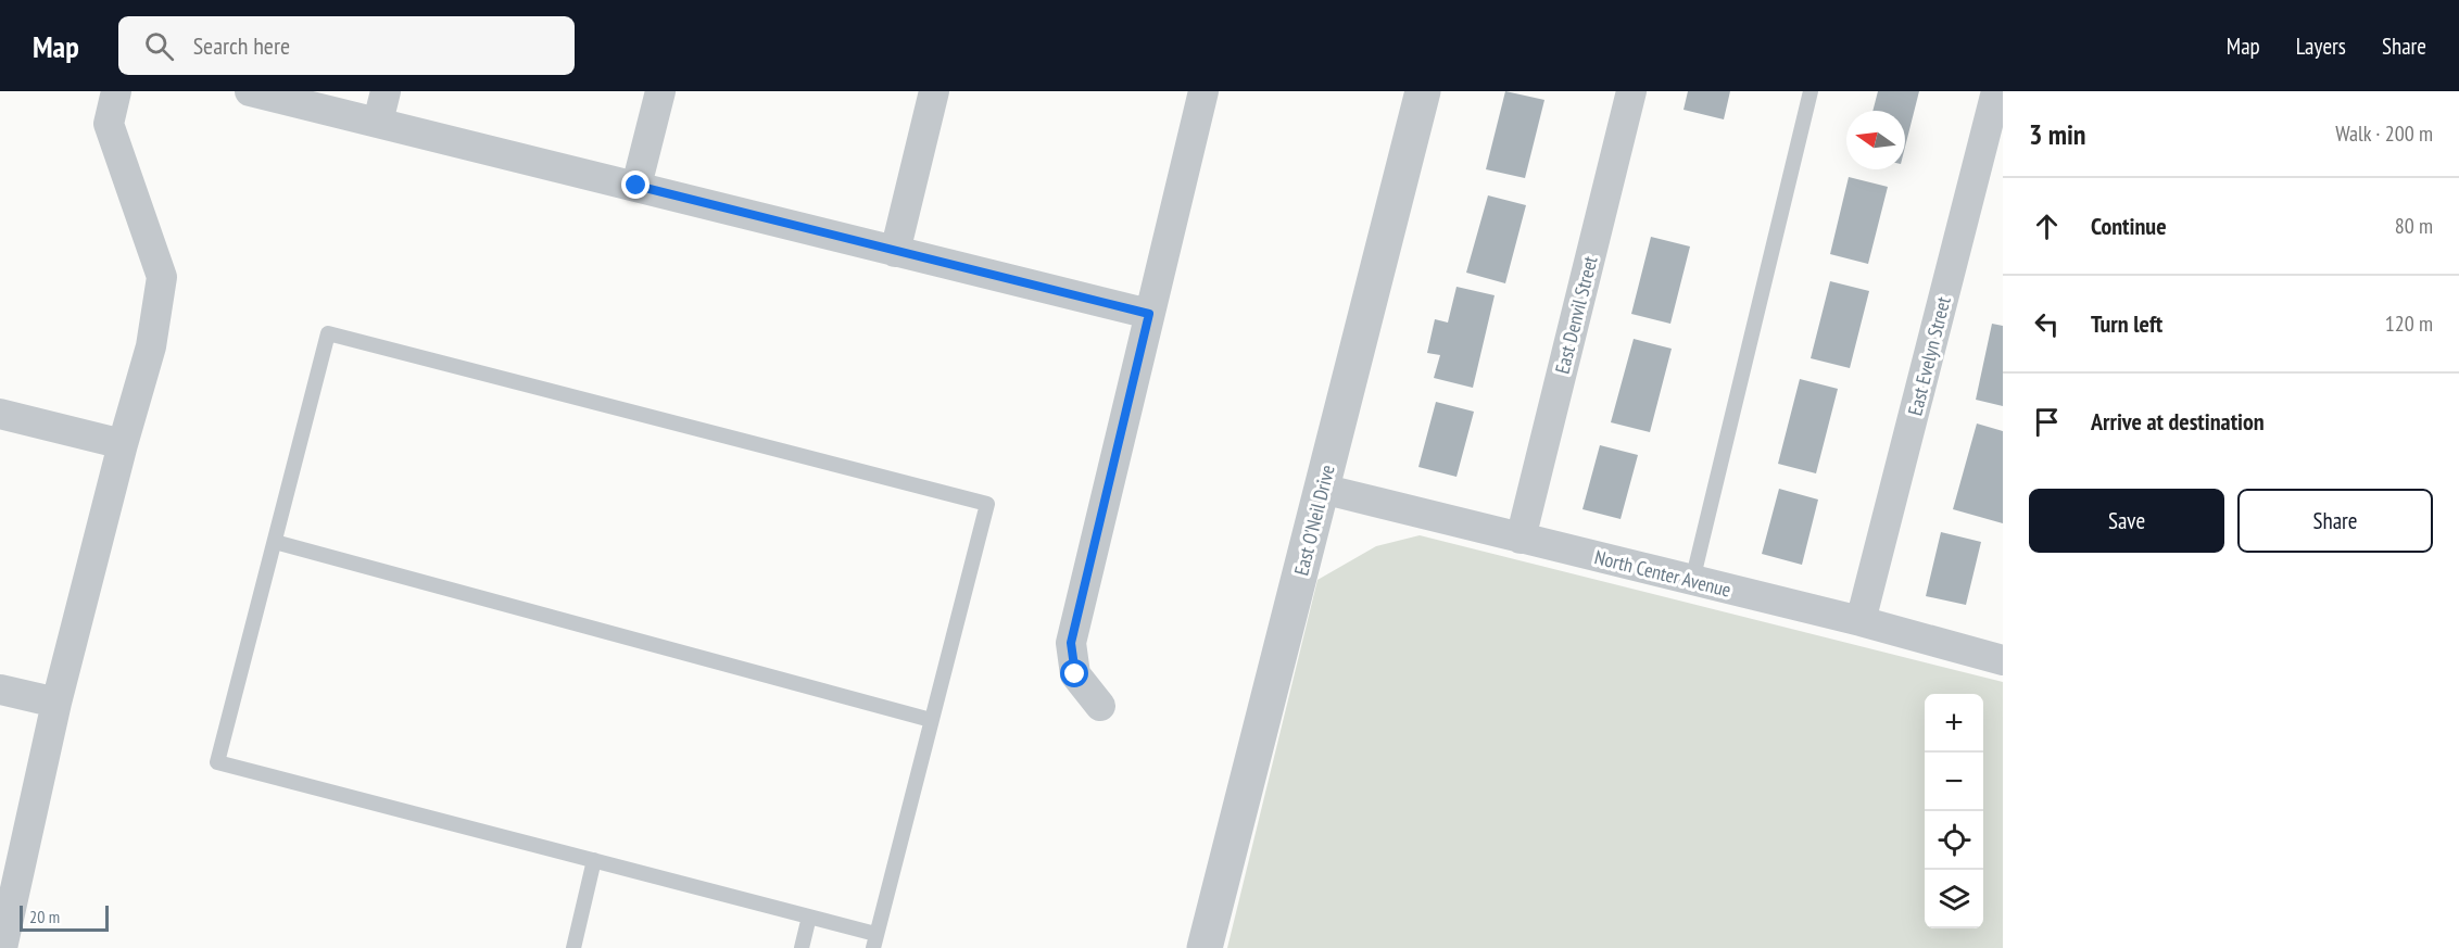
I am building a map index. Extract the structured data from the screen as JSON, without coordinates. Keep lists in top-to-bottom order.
{
  "streets": {
    "street": [
      "East Denvil Street",
      "East Evelyn Street",
      "East O'Neil Drive",
      "North Center Avenue"
    ]
  },
  "crossings": [
    ["East Denvil Street", "North Center Avenue"],
    ["East Evelyn Street", "North Center Avenue"],
    ["East O'Neil Drive", "North Center Avenue"]
  ],
  "scale_bar": "20 m",
  "north": "left",
  "page": {
    "header": "Map",
    "search": "Search here",
    "nav": ["Map", "Layers", "Share"],
    "heading": ["3 min", "Walk · 200 m"],
    "list": [
      ["Continue", "80 m"],
      ["Turn left", "120 m"],
      "Arrive at destination"
    ],
    "buttons": ["Save", "Share"],
    "map_buttons": ["+", "−"],
    "scale": "20 m"
  }
}
